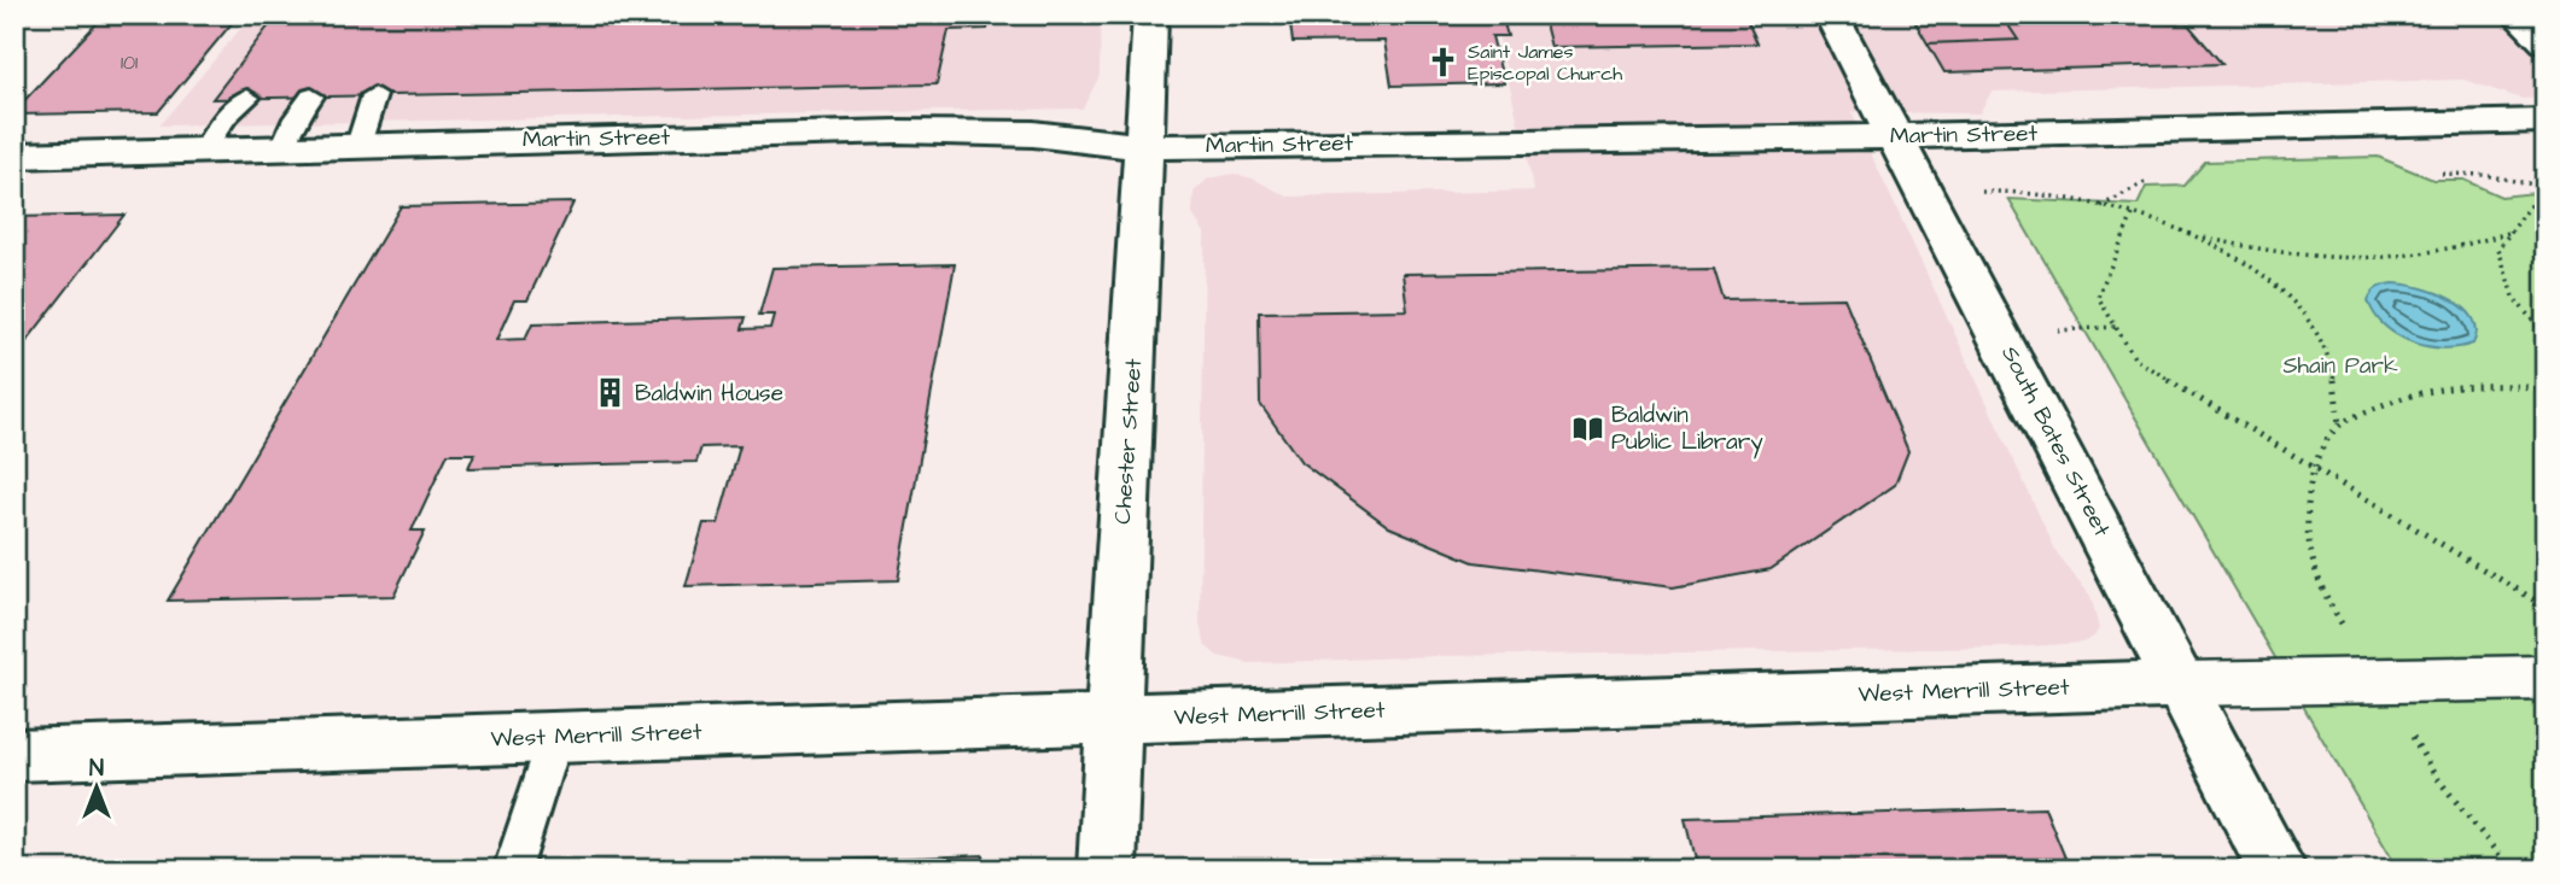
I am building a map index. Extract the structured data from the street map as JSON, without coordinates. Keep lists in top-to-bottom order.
{
  "streets": {
    "street": [
      "Martin Street",
      "Chester Street",
      "South Bates Street",
      "West Merrill Street"
    ]
  },
  "crossings": [
    ["Martin Street", "Chester Street"],
    ["Martin Street", "South Bates Street"],
    ["Chester Street", "West Merrill Street"],
    ["South Bates Street", "West Merrill Street"]
  ],
  "parks": ["Shain Park"],
  "places": {
    "church": ["Saint James Episcopal Church"],
    "building": ["Baldwin House"],
    "library": ["Baldwin Public Library"]
  },
  "house_numbers": ["101"],
  "north": "top"
}
